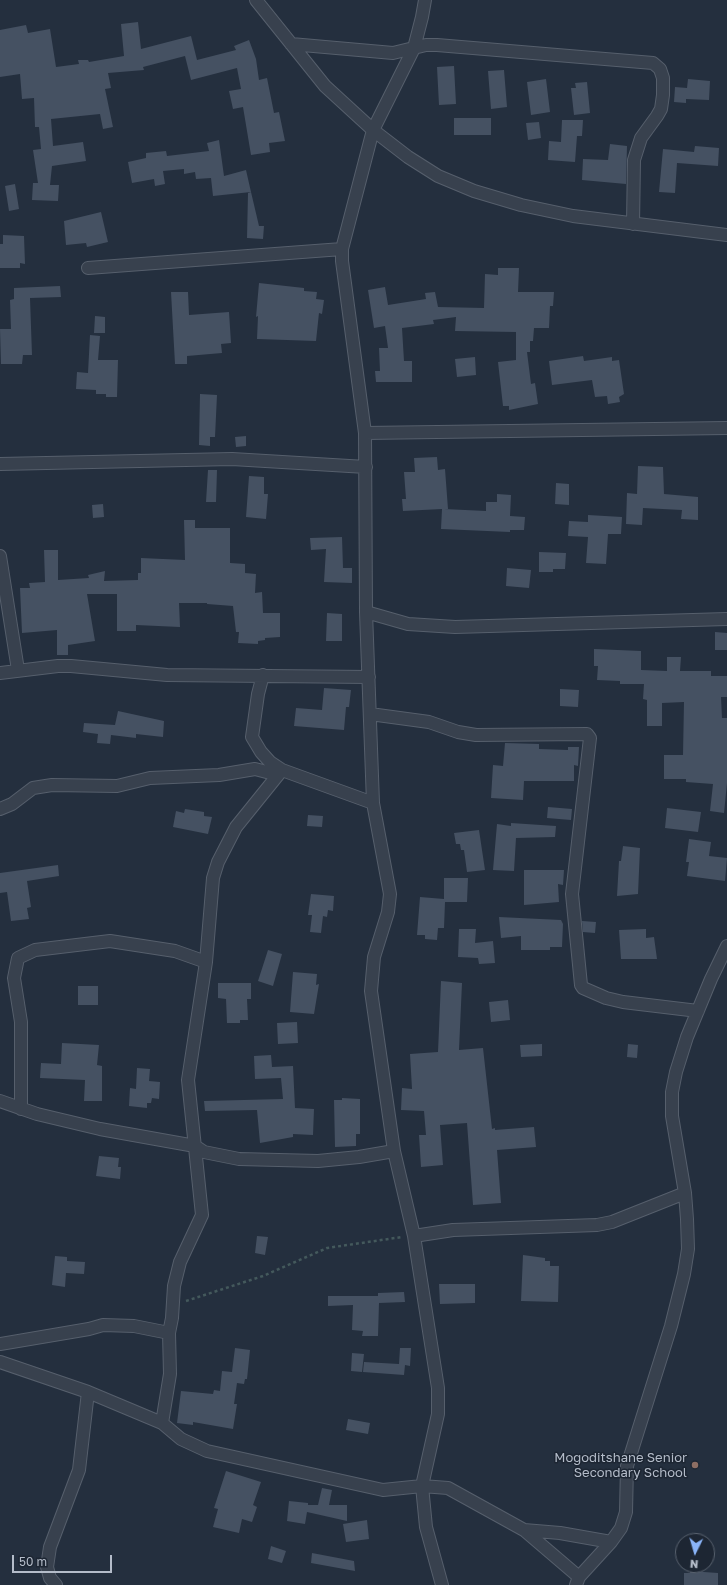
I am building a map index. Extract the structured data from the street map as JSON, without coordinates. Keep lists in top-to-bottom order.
{
  "places": ["Mogoditshane Senior Secondary School"],
  "scale_bar": "50 m",
  "north": "bottom"
}
